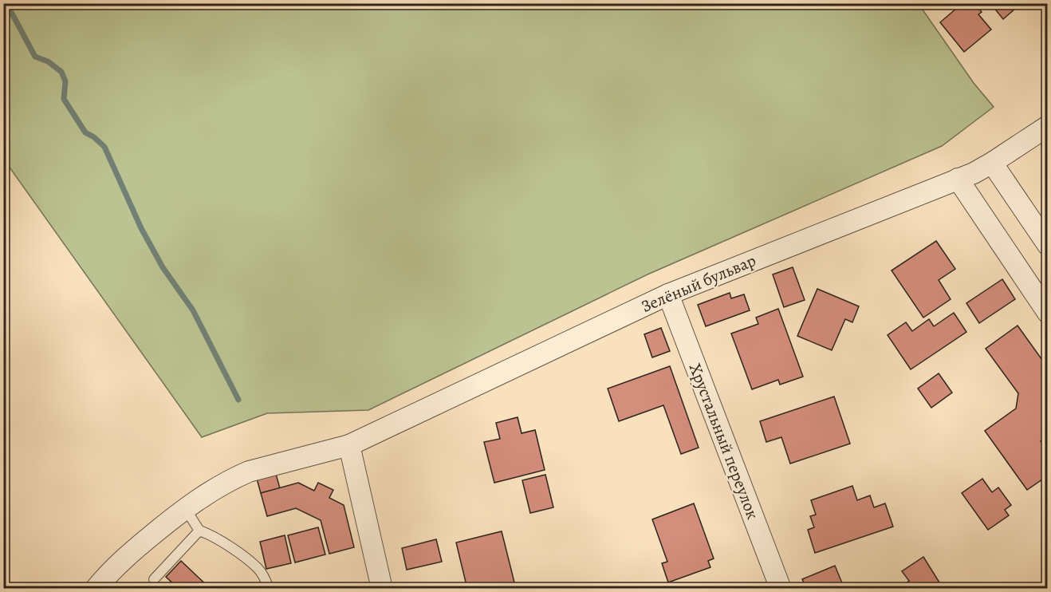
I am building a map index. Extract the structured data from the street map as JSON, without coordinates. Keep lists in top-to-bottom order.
{
  "streets": {
    "street": ["Зелёный бульвар", "Хрустальный переулок"]
  },
  "crossings": [
    ["Зелёный бульвар", "Хрустальный переулок"]
  ]
}
